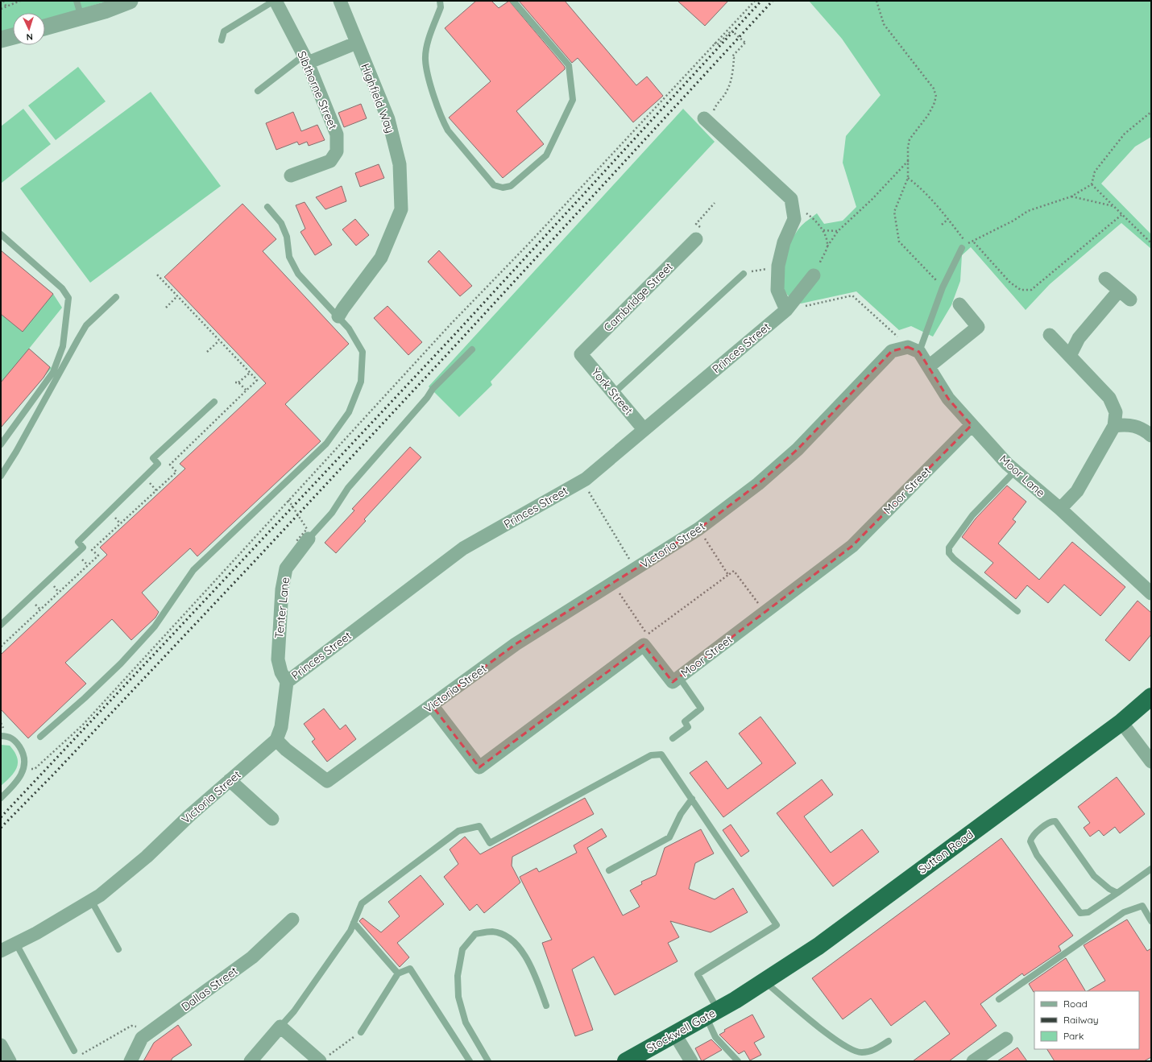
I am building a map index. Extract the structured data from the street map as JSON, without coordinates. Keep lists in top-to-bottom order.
{
  "streets": {
    "highway": ["Sutton Road", "Stockwell Gate"],
    "street": [
      "Sibthorne Street",
      "Highfield Way",
      "Cambridge Street",
      "Princes Street",
      "York Street",
      "Moor Lane",
      "Moor Street",
      "Victoria Street",
      "Tenter Lane",
      "Dallas Street"
    ]
  },
  "crossings": [
    ["Cambridge Street", "York Street"],
    ["Princes Street", "York Street"],
    ["Princes Street", "Victoria Street"],
    ["Princes Street", "Tenter Lane"],
    ["Moor Lane", "Moor Street"],
    ["Moor Lane", "Victoria Street"],
    ["Moor Street", "Victoria Street"],
    ["Sutton Road", "Stockwell Gate"]
  ],
  "legend": ["Road", "Railway", "Park"],
  "north": "bottom"
}
